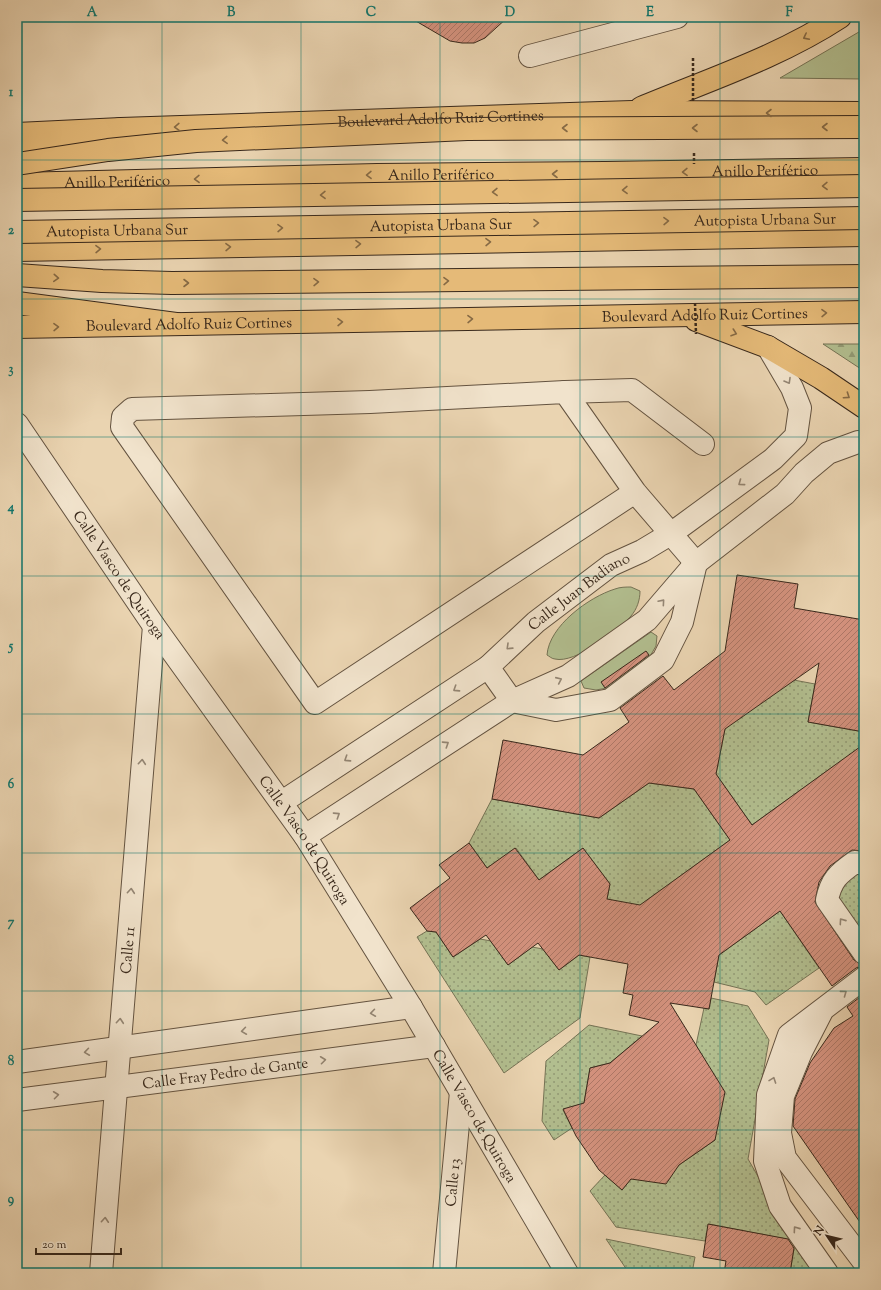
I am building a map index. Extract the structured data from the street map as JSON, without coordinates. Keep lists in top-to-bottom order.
{
  "streets": {
    "main road": ["Boulevard Adolfo Ruiz Cortines", "Anillo Periférico", "Autopista Urbana Sur"],
    "street": [
      "Calle Vasco de Quiroga",
      "Calle Juan Badiano",
      "Calle 11",
      "Calle Fray Pedro de Gante",
      "Calle 13"
    ]
  },
  "crossings": [
    ["Calle Vasco de Quiroga", "Calle Juan Badiano"],
    ["Calle Vasco de Quiroga", "Calle 11"],
    ["Calle Vasco de Quiroga", "Calle Fray Pedro de Gante"],
    ["Calle Vasco de Quiroga", "Calle 13"],
    ["Calle 11", "Calle Fray Pedro de Gante"]
  ],
  "one_way": ["Calle 11"],
  "scale_bar": "20 m",
  "north": "top left",
  "grid": {
    "columns": [
      "A",
      "B",
      "C",
      "D",
      "E",
      "F"
    ],
    "rows": [
      "1",
      "2",
      "3",
      "4",
      "5",
      "6",
      "7",
      "8",
      "9"
    ]
  }
}
